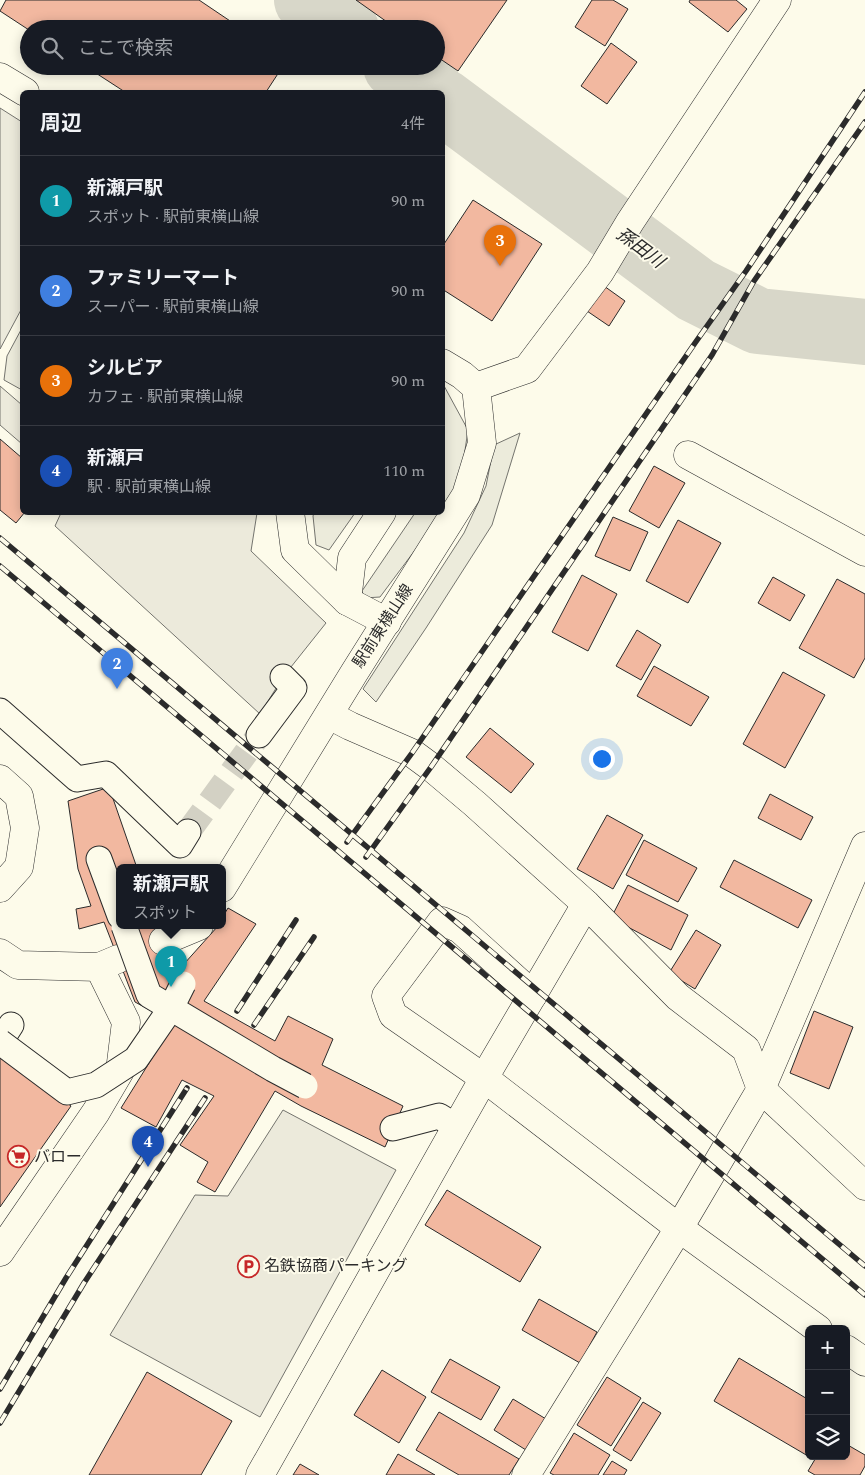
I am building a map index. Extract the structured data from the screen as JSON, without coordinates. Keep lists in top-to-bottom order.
{
  "streets": {
    "street": ["駅前東横山線"]
  },
  "water": ["孫田川"],
  "places": {
    "supermarket": ["バロー"],
    "parking": ["名鉄協商パーキング"]
  },
  "page": {
    "search": "ここで検索",
    "heading": ["周辺", "4件"],
    "list": [
      {
        "mark": "1",
        "name": "新瀬戸駅",
        "note": "スポット · 駅前東横山線",
        "value": "90 m"
      },
      {
        "mark": "2",
        "name": "ファミリーマート",
        "note": "スーパー · 駅前東横山線",
        "value": "90 m"
      },
      {
        "mark": "3",
        "name": "シルビア",
        "note": "カフェ · 駅前東横山線",
        "value": "90 m"
      },
      {
        "mark": "4",
        "name": "新瀬戸",
        "note": "駅 · 駅前東横山線",
        "value": "110 m"
      }
    ],
    "pins": [
      "3",
      "2",
      "1",
      "4"
    ],
    "popup": ["新瀬戸駅", "スポット"],
    "map_buttons": ["+", "−"]
  }
}
